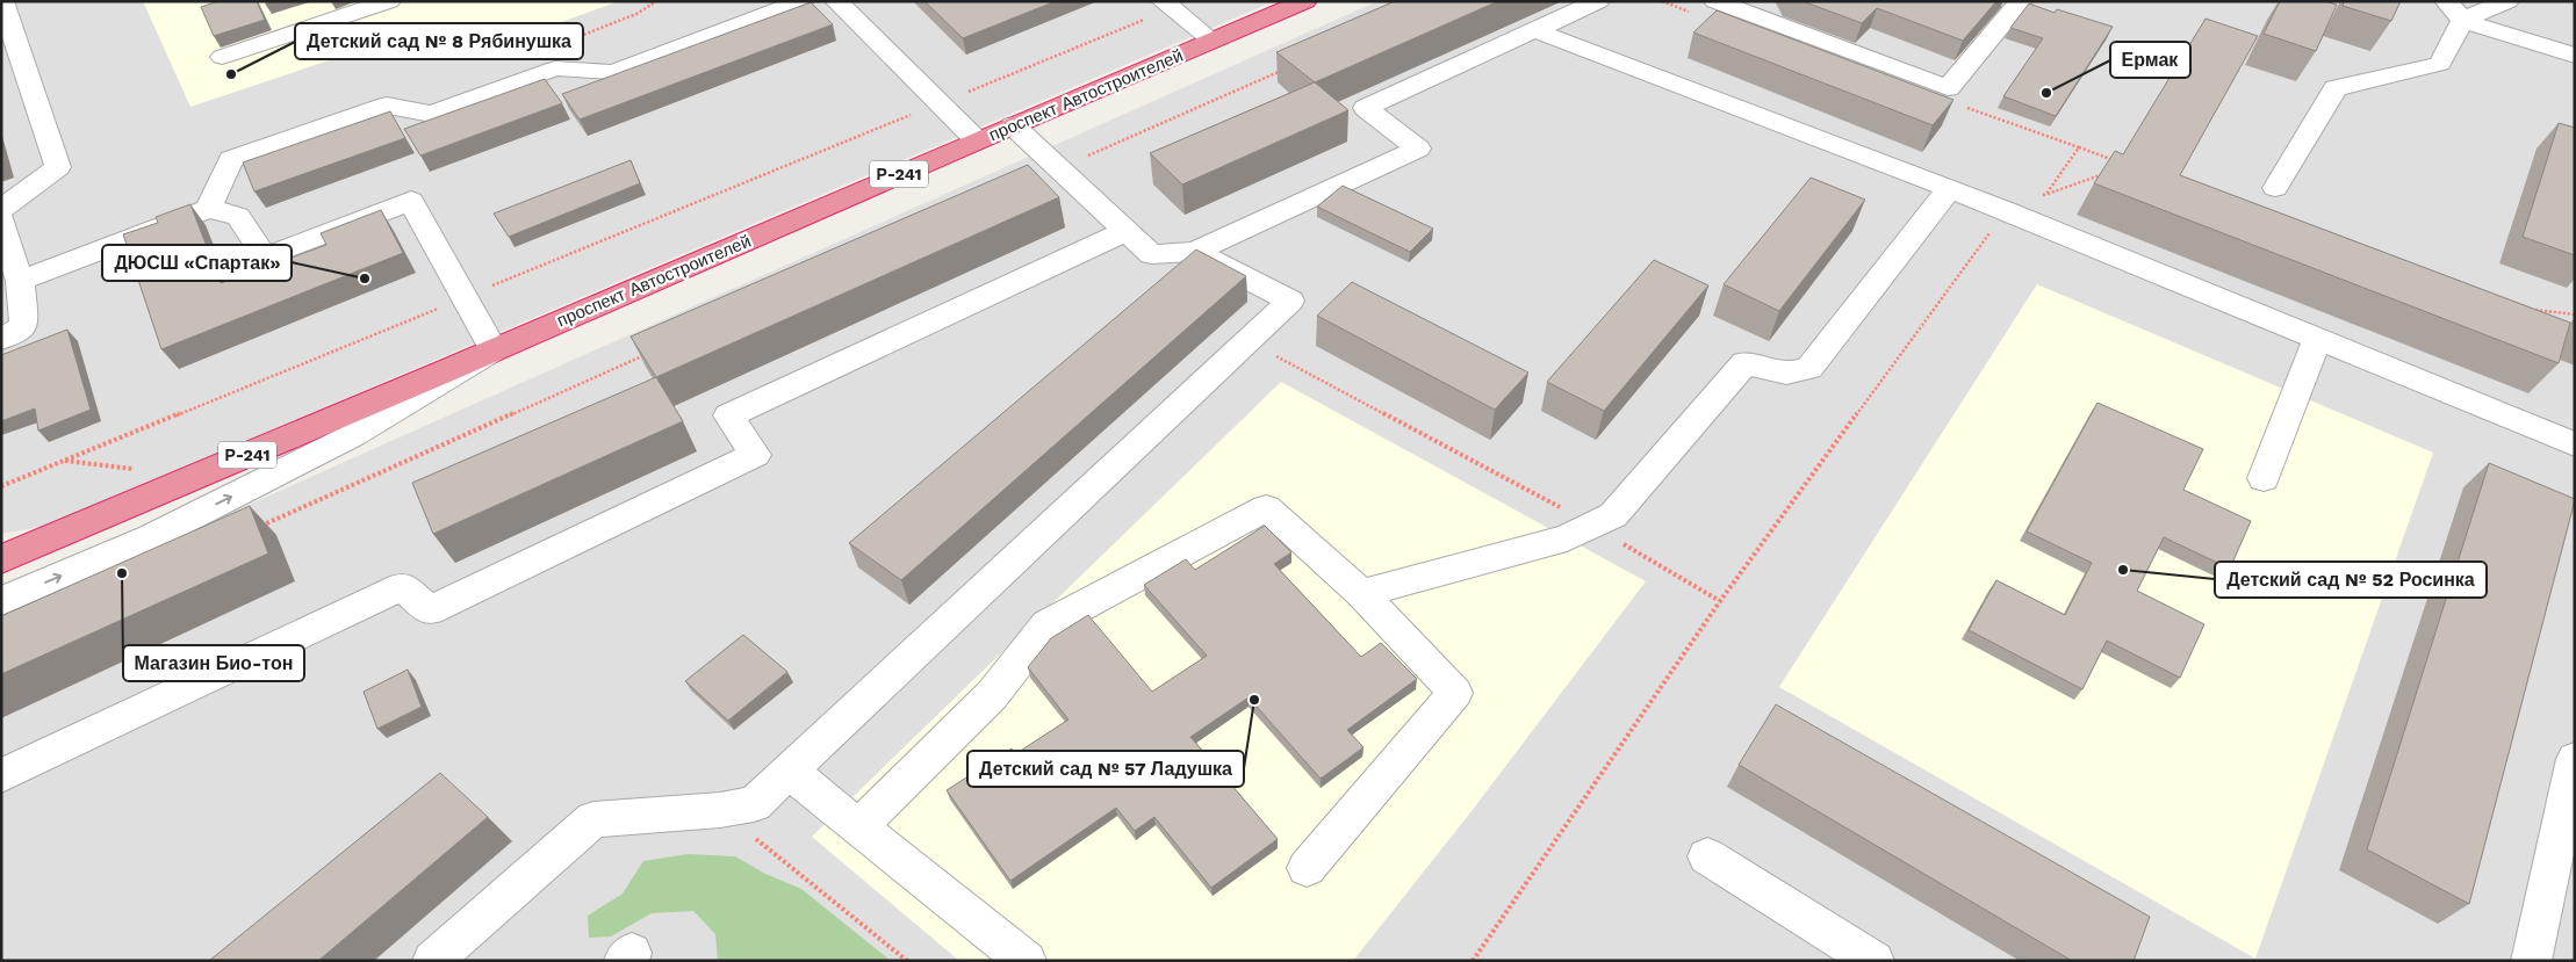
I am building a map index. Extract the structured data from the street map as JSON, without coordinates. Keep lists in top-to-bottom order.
{
  "streets": {
    "highway": ["проспект Автостроителей", "Р-241"]
  },
  "places": [
    "Детский сад № 8 Рябинушка",
    "Ермак",
    "ДЮСШ «Спартак»",
    "Детский сад № 52 Росинка",
    "Магазин Био-тон",
    "Детский сад № 57 Ладушка"
  ]
}
